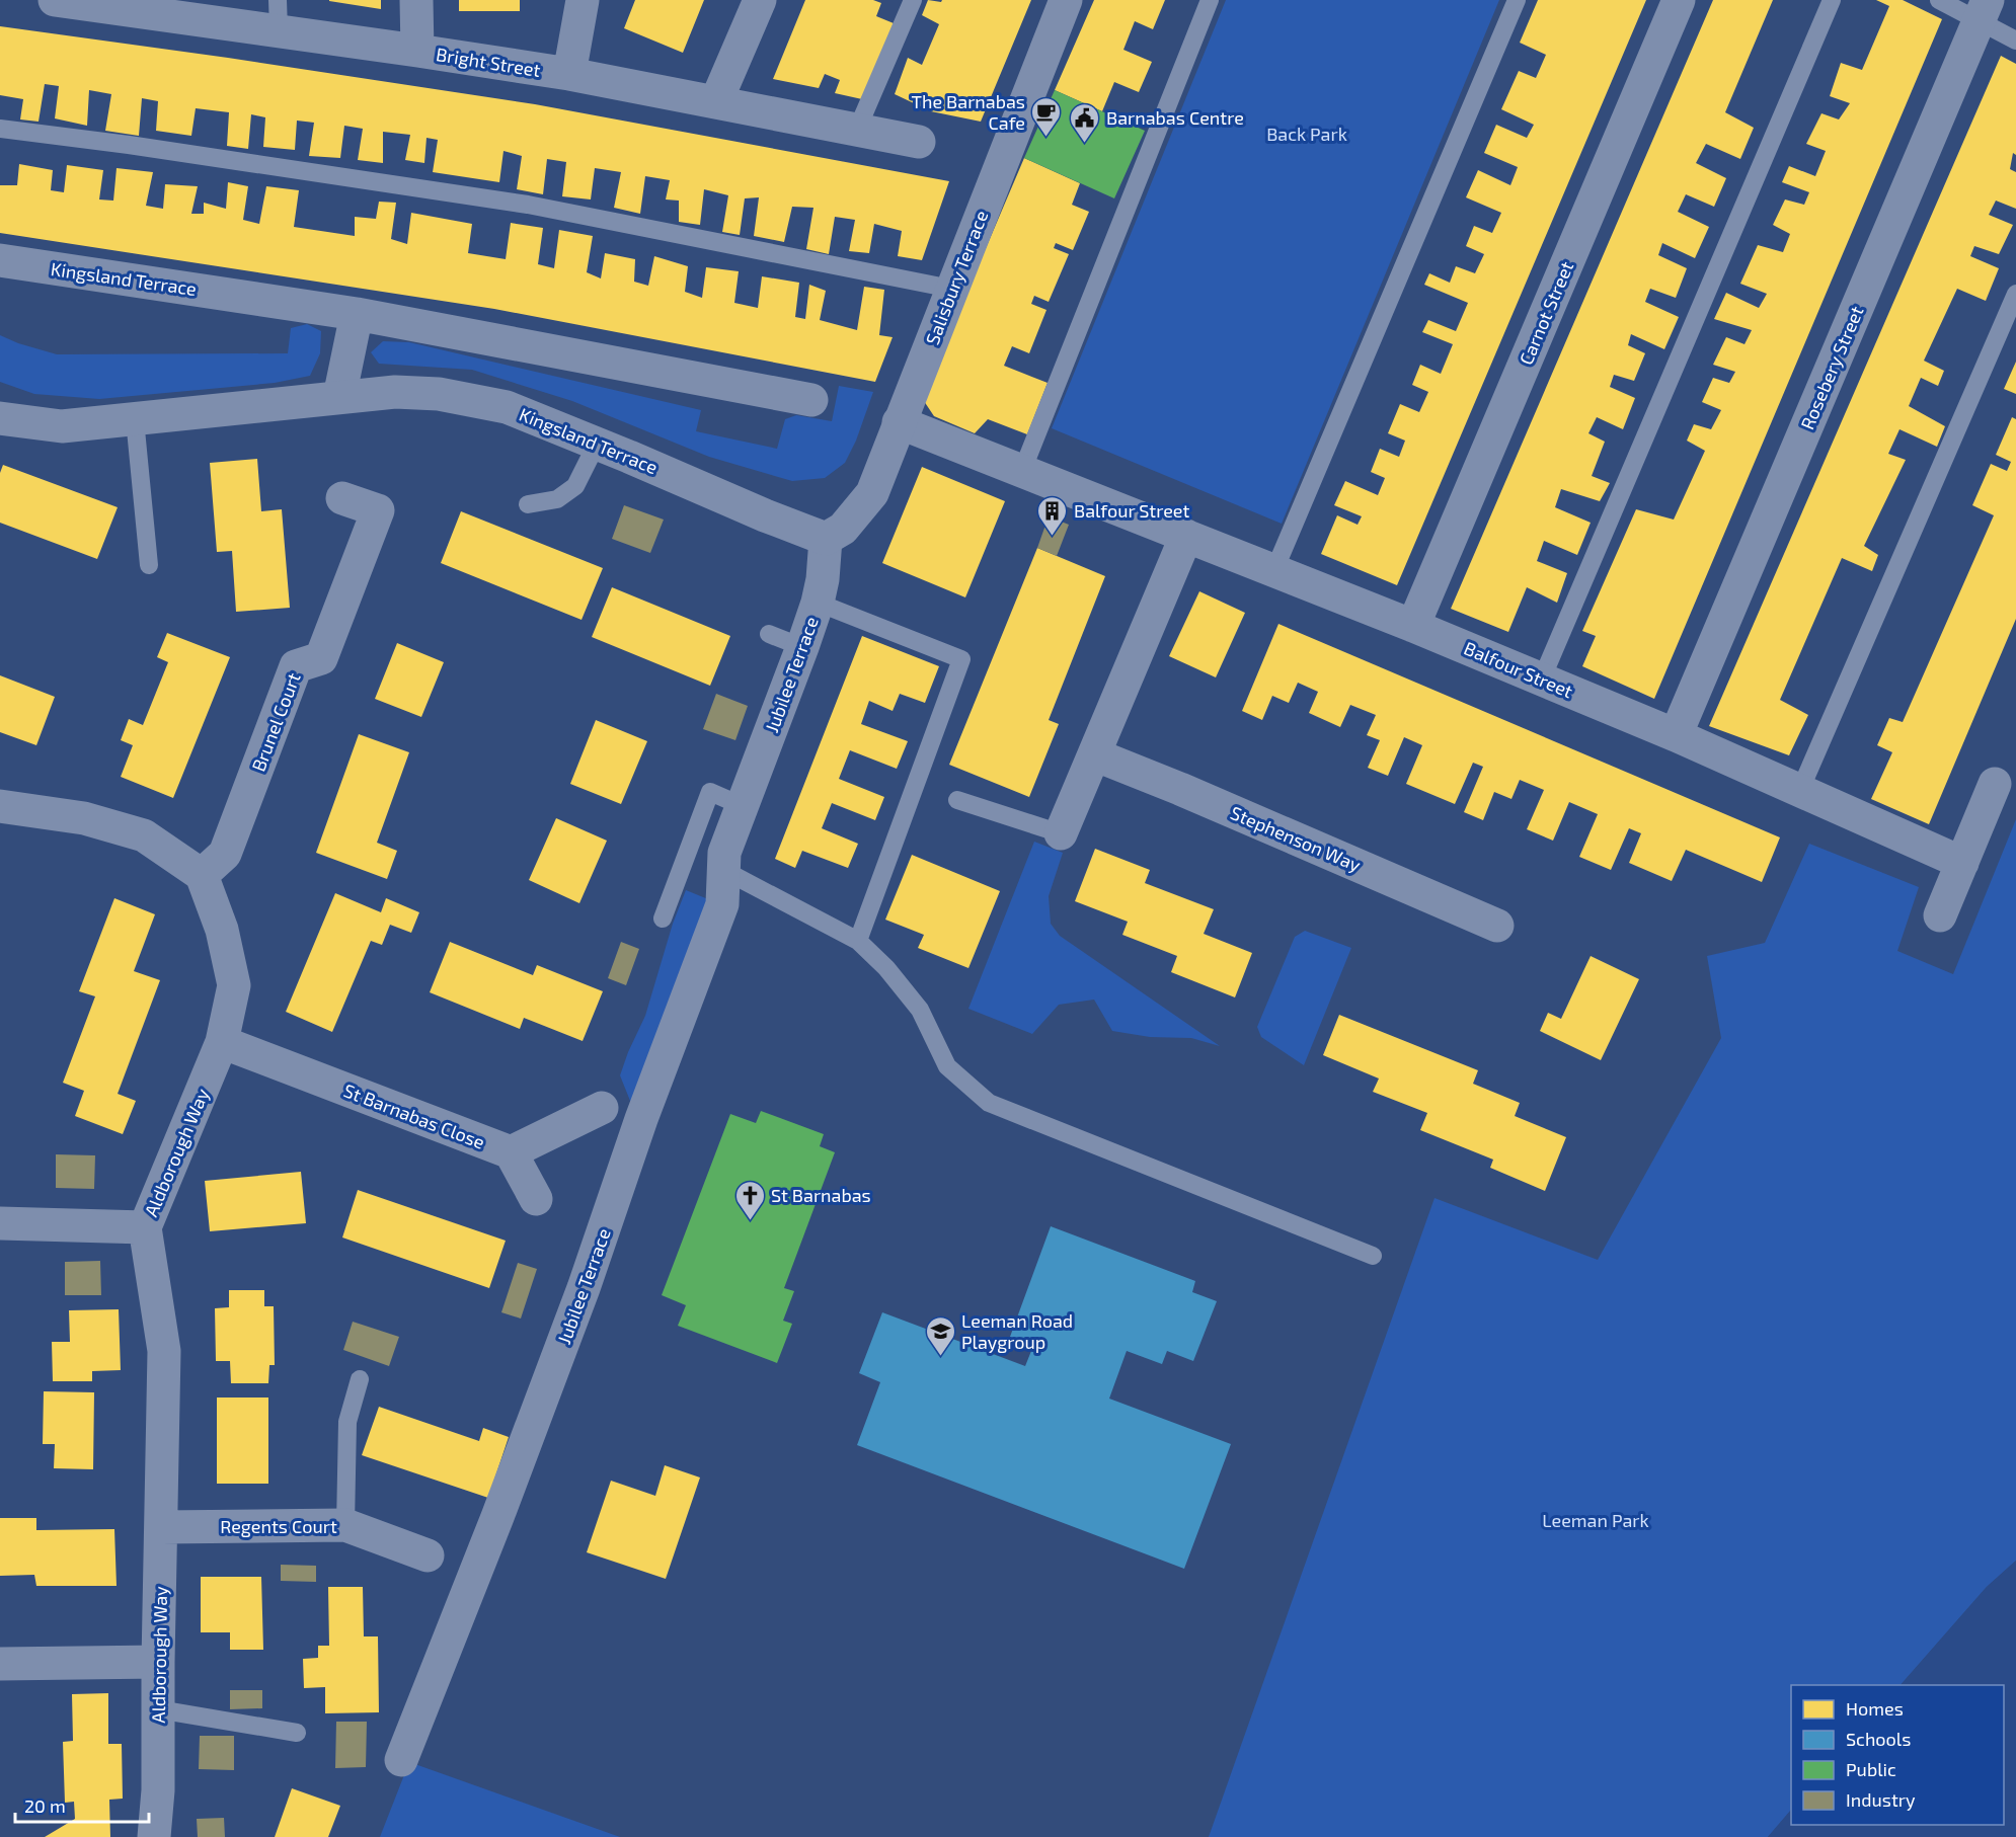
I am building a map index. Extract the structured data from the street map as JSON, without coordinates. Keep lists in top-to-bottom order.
{
  "streets": {
    "street": [
      "Bright Street",
      "Salisbury Terrace",
      "Kingsland Terrace",
      "Carnot Street",
      "Rosebery Street",
      "Balfour Street",
      "Jubilee Terrace",
      "Brunel Court",
      "Stephenson Way",
      "St Barnabas Close",
      "Aldborough Way",
      "Regents Court"
    ]
  },
  "crossings": [
    ["Salisbury Terrace", "Kingsland Terrace"],
    ["Salisbury Terrace", "Balfour Street"],
    ["Salisbury Terrace", "Jubilee Terrace"],
    ["Kingsland Terrace", "Jubilee Terrace"],
    ["Carnot Street", "Balfour Street"],
    ["Rosebery Street", "Balfour Street"],
    ["Brunel Court", "Aldborough Way"],
    ["St Barnabas Close", "Aldborough Way"],
    ["Aldborough Way", "Regents Court"]
  ],
  "parks": ["Back Park", "Leeman Park"],
  "places": {
    "cafe": ["The Barnabas Cafe"],
    "public building": ["Barnabas Centre"],
    "building": ["Balfour Street"],
    "church": ["St Barnabas"],
    "school or university": ["Leeman Road Playgroup"]
  },
  "legend": [
    "Homes",
    "Schools",
    "Public",
    "Industry"
  ],
  "scale_bar": "20 m"
}
